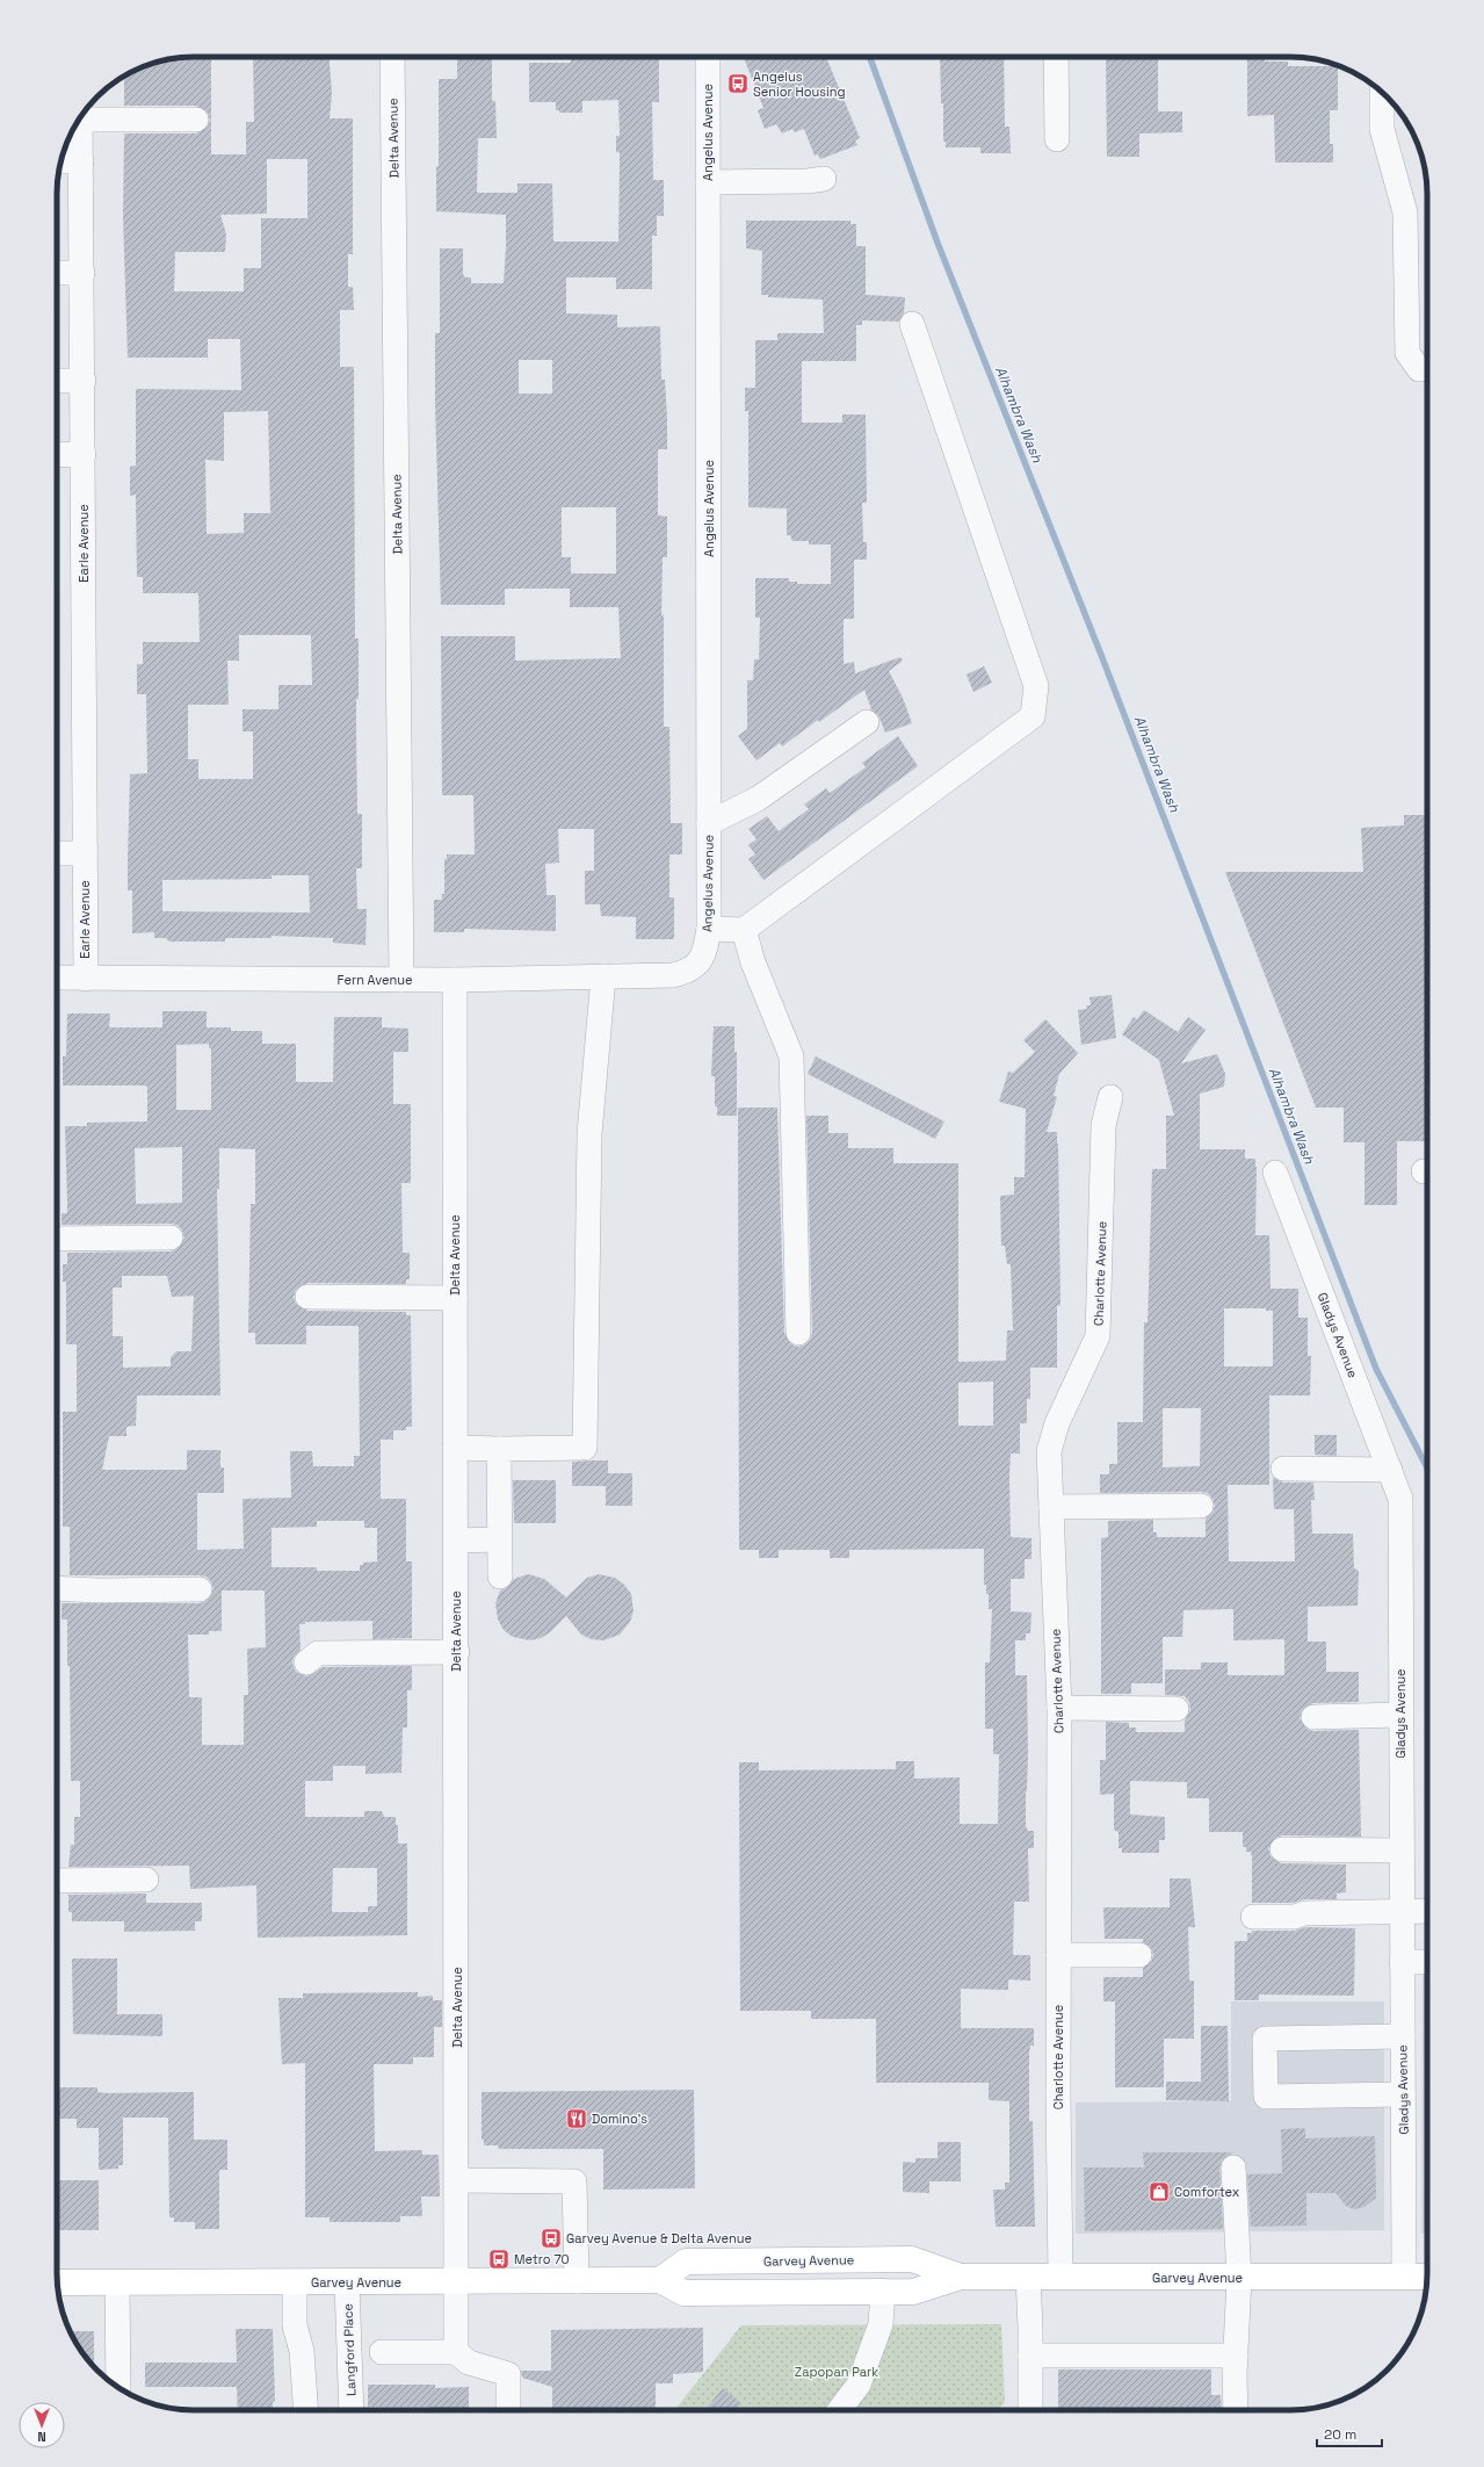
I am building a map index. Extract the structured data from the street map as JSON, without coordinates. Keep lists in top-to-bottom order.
{
  "streets": {
    "main road": ["Garvey Avenue"],
    "street": [
      "Angelus Avenue",
      "Delta Avenue",
      "Earle Avenue",
      "Fern Avenue",
      "Charlotte Avenue",
      "Gladys Avenue",
      "Langford Place"
    ]
  },
  "crossings": [
    ["Angelus Avenue", "Fern Avenue"],
    ["Delta Avenue", "Fern Avenue"],
    ["Delta Avenue", "Garvey Avenue"],
    ["Earle Avenue", "Fern Avenue"],
    ["Charlotte Avenue", "Garvey Avenue"],
    ["Gladys Avenue", "Garvey Avenue"],
    ["Garvey Avenue", "Langford Place"]
  ],
  "water": ["Alhambra Wash"],
  "parks": ["Zapopan Park"],
  "places": {
    "bus stop": ["Angelus Senior Housing", "Garvey Avenue & Delta Avenue", "Metro 70"],
    "restaurant": ["Domino's"],
    "shop": ["Comfortex"]
  },
  "scale_bar": "20 m",
  "north": "bottom"
}
